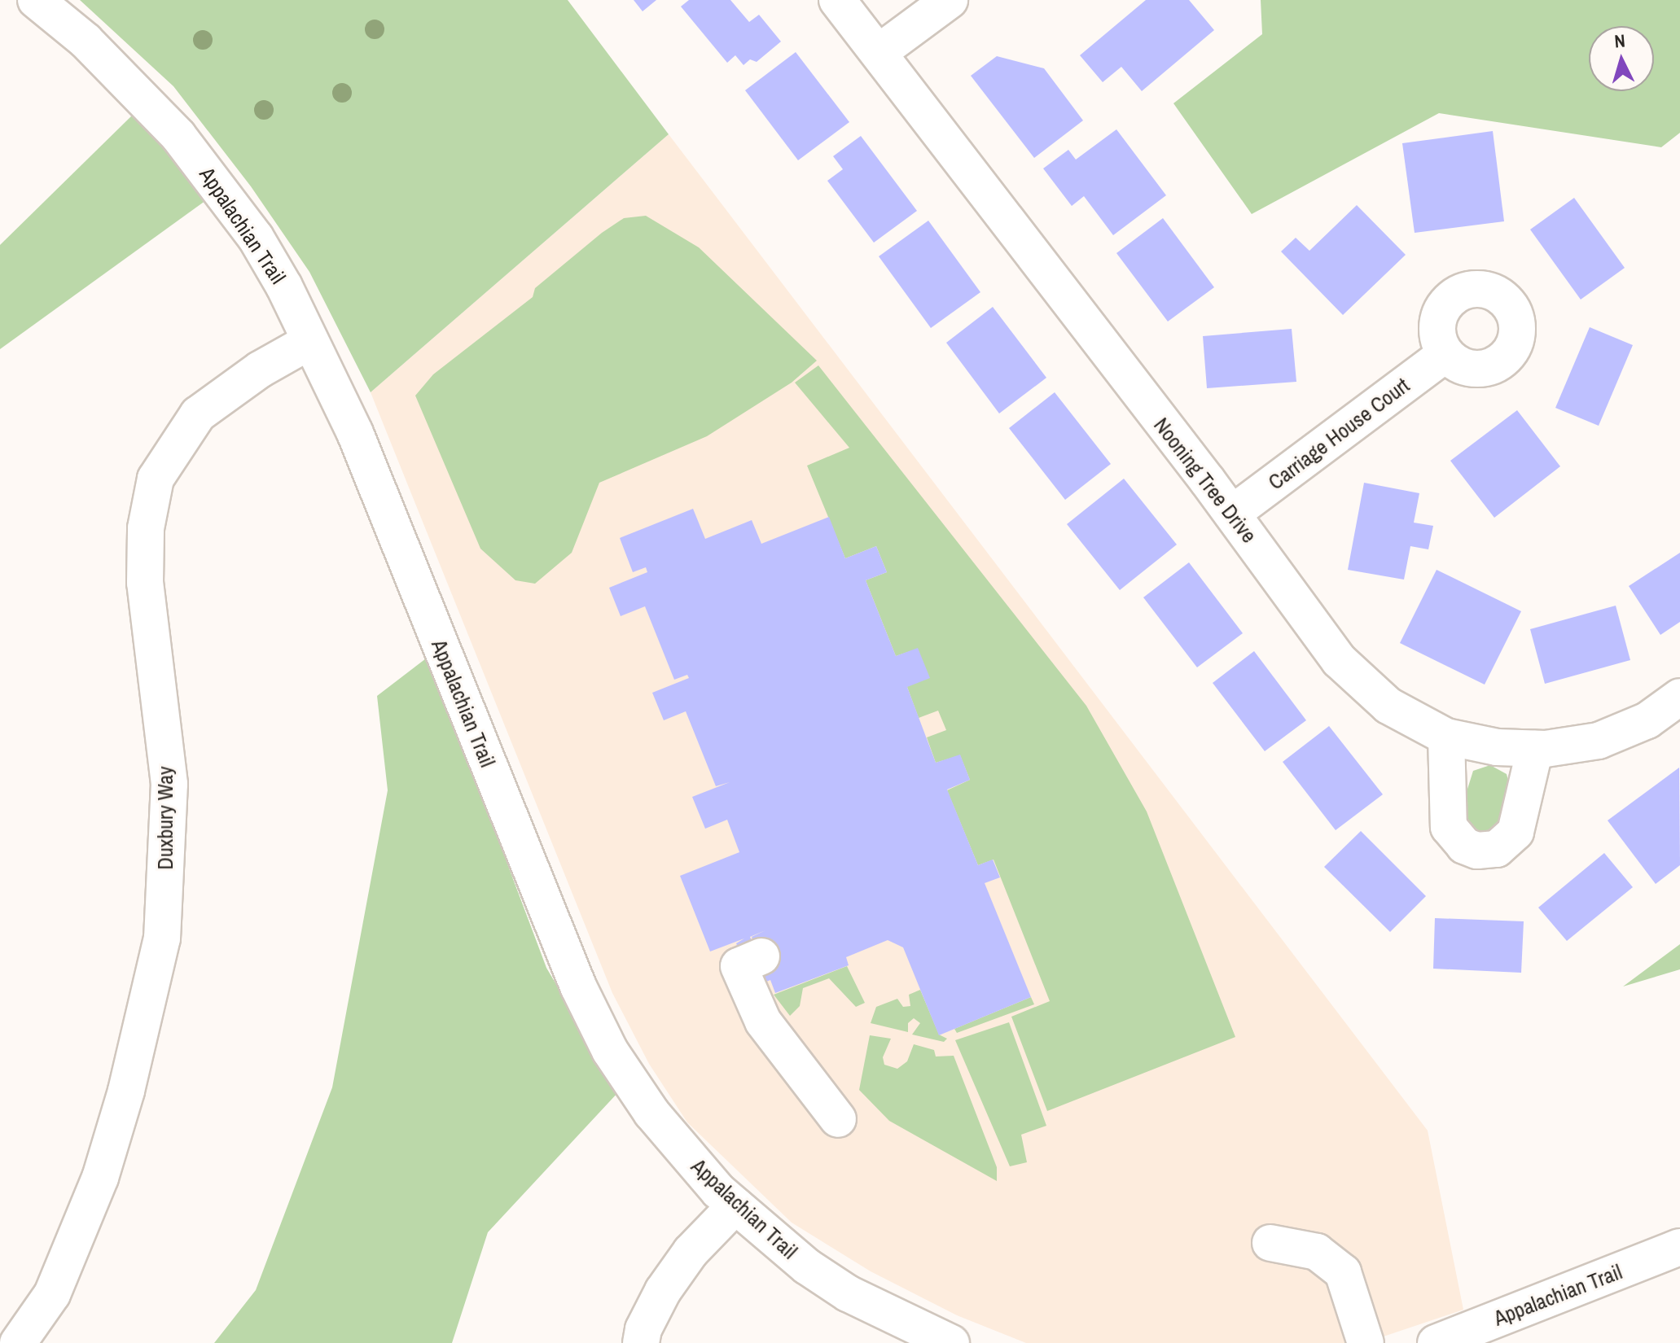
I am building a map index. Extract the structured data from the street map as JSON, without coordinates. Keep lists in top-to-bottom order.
{
  "streets": {
    "street": [
      "Appalachian Trail",
      "Carriage House Court",
      "Nooning Tree Drive",
      "Duxbury Way"
    ]
  },
  "crossings": [
    ["Appalachian Trail", "Duxbury Way"],
    ["Carriage House Court", "Nooning Tree Drive"]
  ],
  "north": "top"
}
